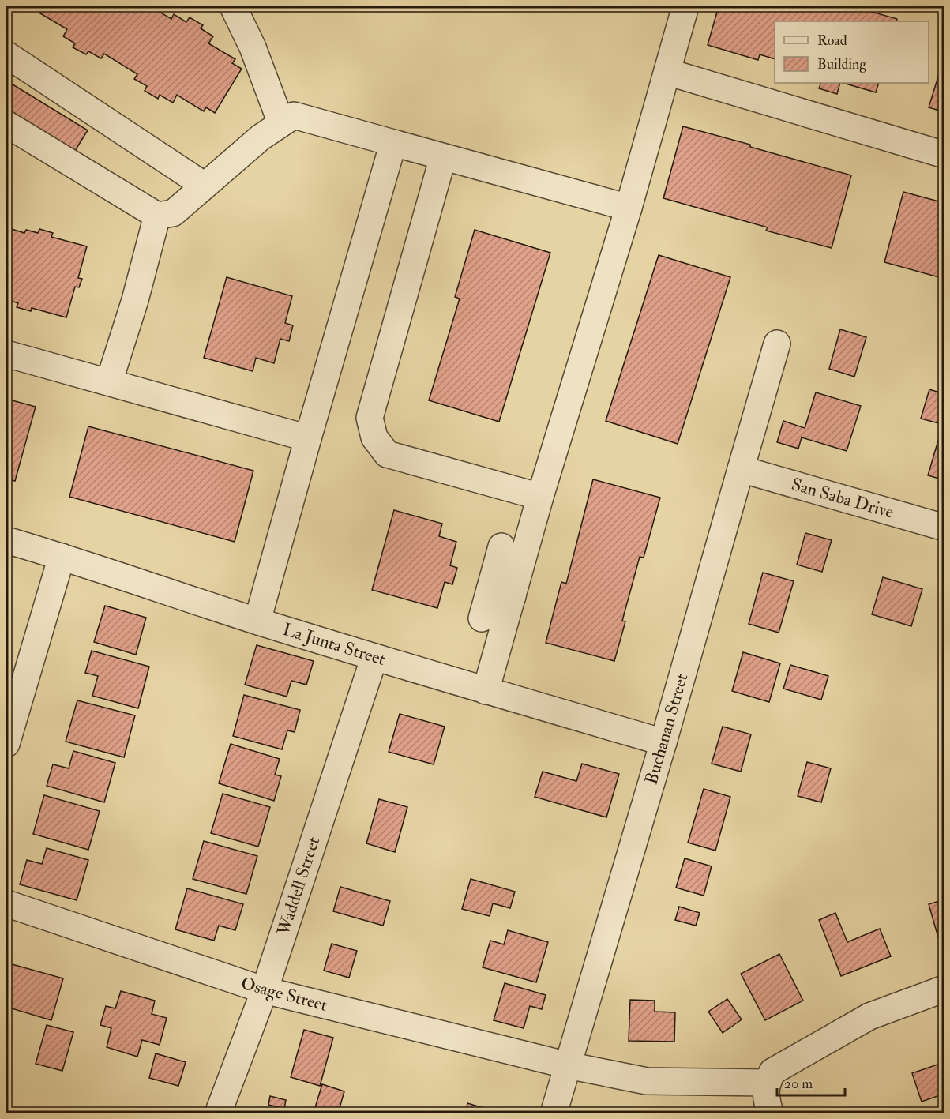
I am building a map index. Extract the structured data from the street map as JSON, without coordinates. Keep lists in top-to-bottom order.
{
  "streets": {
    "street": [
      "San Saba Drive",
      "La Junta Street",
      "Buchanan Street",
      "Waddell Street",
      "Osage Street"
    ]
  },
  "crossings": [
    ["San Saba Drive", "Buchanan Street"],
    ["La Junta Street", "Buchanan Street"],
    ["La Junta Street", "Waddell Street"],
    ["Buchanan Street", "Osage Street"],
    ["Waddell Street", "Osage Street"]
  ],
  "legend": ["Road", "Building"],
  "scale_bar": "20 m"
}
